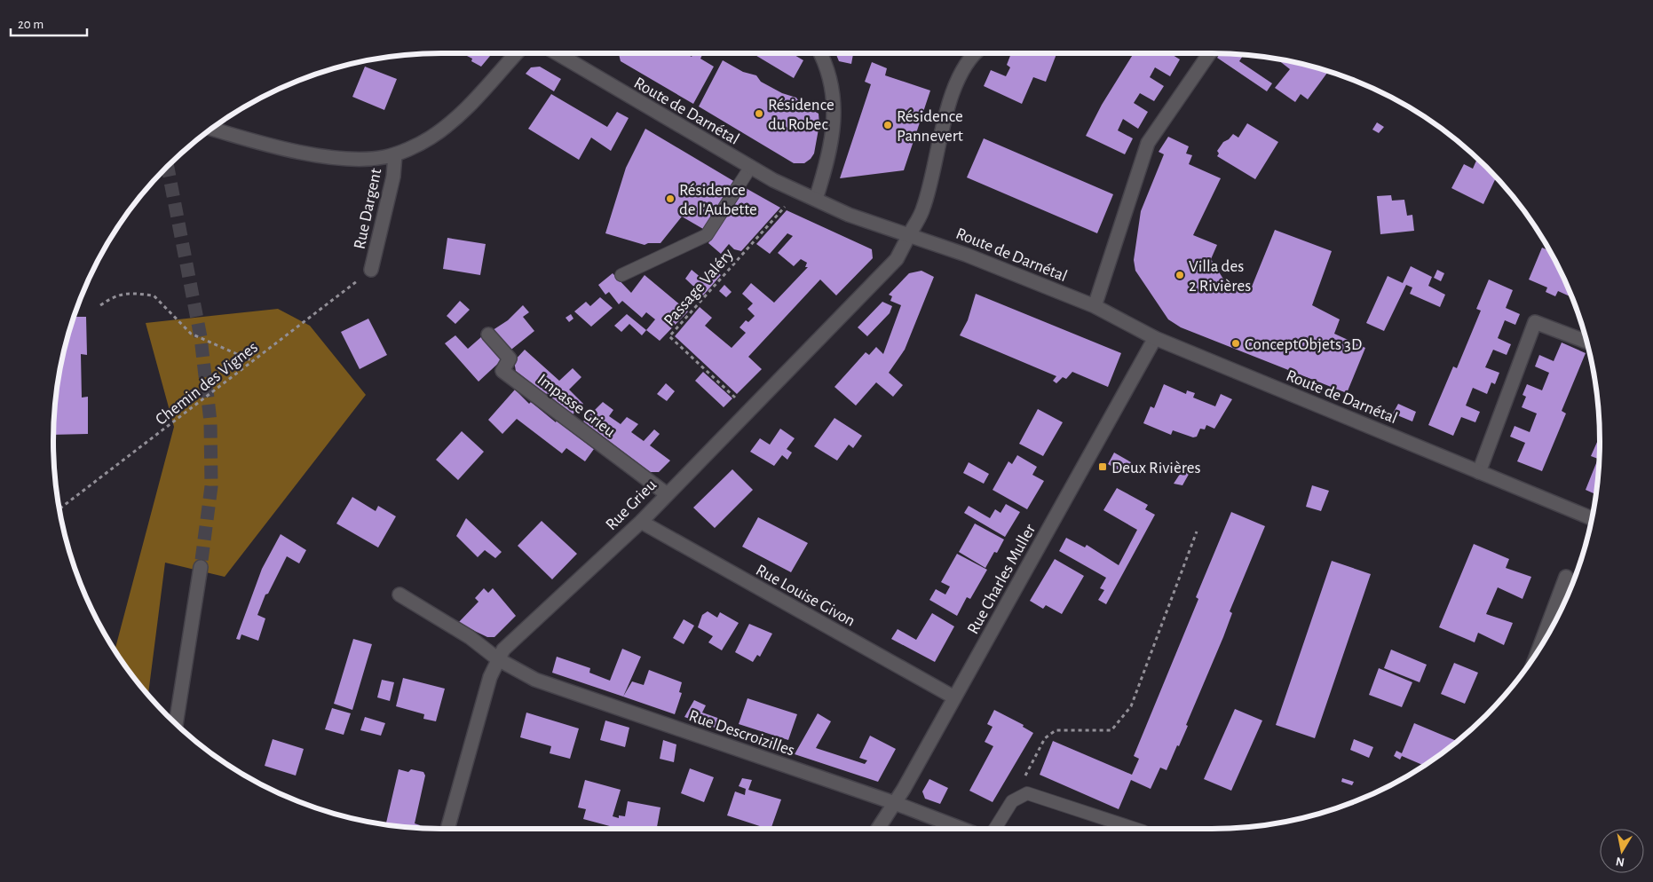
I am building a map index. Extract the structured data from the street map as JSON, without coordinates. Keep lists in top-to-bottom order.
{
  "streets": {
    "street": [
      "Route de Darnétal",
      "Rue Dargent",
      "Impasse Grieu",
      "Rue Grieu",
      "Rue Charles Muller",
      "Rue Louise Givon",
      "Rue Descroizilles"
    ],
    "path": ["Passage Valéry", "Chemin des Vignes"]
  },
  "crossings": [
    ["Route de Darnétal", "Passage Valéry"],
    ["Route de Darnétal", "Rue Grieu"],
    ["Route de Darnétal", "Rue Charles Muller"],
    ["Rue Dargent", "Chemin des Vignes"],
    ["Passage Valéry", "Rue Grieu"],
    ["Impasse Grieu", "Rue Grieu"],
    ["Rue Grieu", "Rue Louise Givon"],
    ["Rue Grieu", "Rue Descroizilles"],
    ["Rue Charles Muller", "Rue Louise Givon"],
    ["Rue Charles Muller", "Rue Descroizilles"]
  ],
  "places": {
    "other": [
      "Résidence du Robec",
      "Résidence Pannevert",
      "Résidence de l'Aubette",
      "Villa des 2 Rivières",
      "ConceptObjets 3D"
    ],
    "transit": ["Deux Rivières"]
  },
  "scale_bar": "20 m",
  "north": "bottom"
}
